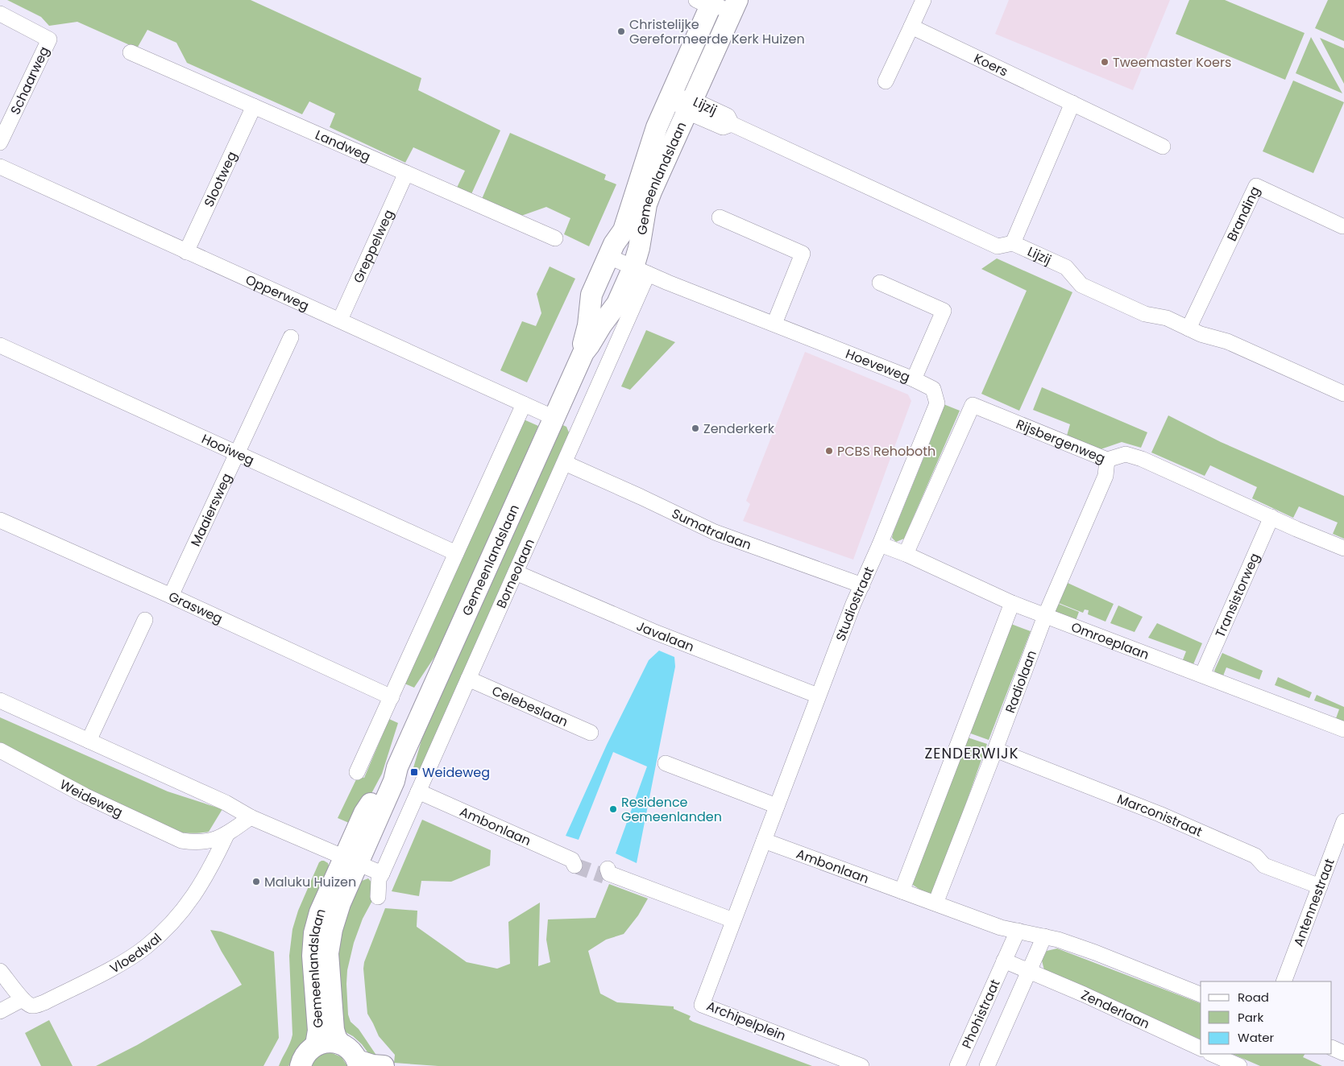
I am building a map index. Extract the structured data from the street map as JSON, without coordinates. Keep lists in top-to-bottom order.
{
  "streets": {
    "street": [
      "Koers",
      "Schaarweg",
      "Lijzij",
      "Landweg",
      "Slootweg",
      "Gemeenlandslaan",
      "Branding",
      "Greppelweg",
      "Opperweg",
      "Hoeveweg",
      "Rijsbergenweg",
      "Hooiweg",
      "Maaiersweg",
      "Sumatralaan",
      "Borneolaan",
      "Transistorweg",
      "Studiostraat",
      "Grasweg",
      "Javalaan",
      "Omroeplaan",
      "Radiolaan",
      "Celebeslaan",
      "Weideweg",
      "Marconistraat",
      "Ambonlaan",
      "Antennestraat",
      "Vloedwal",
      "Zenderlaan",
      "Phohistraat",
      "Archipelplein"
    ]
  },
  "crossings": [
    ["Lijzij", "Gemeenlandslaan"],
    ["Lijzij", "Branding"],
    ["Landweg", "Slootweg"],
    ["Landweg", "Greppelweg"],
    ["Slootweg", "Opperweg"],
    ["Gemeenlandslaan", "Opperweg"],
    ["Gemeenlandslaan", "Hoeveweg"],
    ["Gemeenlandslaan", "Borneolaan"],
    ["Greppelweg", "Opperweg"],
    ["Hoeveweg", "Borneolaan"],
    ["Hoeveweg", "Studiostraat"],
    ["Rijsbergenweg", "Transistorweg"],
    ["Rijsbergenweg", "Omroeplaan"],
    ["Rijsbergenweg", "Radiolaan"],
    ["Hooiweg", "Maaiersweg"],
    ["Maaiersweg", "Grasweg"],
    ["Sumatralaan", "Borneolaan"],
    ["Sumatralaan", "Studiostraat"],
    ["Borneolaan", "Javalaan"],
    ["Borneolaan", "Celebeslaan"],
    ["Borneolaan", "Ambonlaan"],
    ["Transistorweg", "Omroeplaan"],
    ["Studiostraat", "Javalaan"],
    ["Studiostraat", "Omroeplaan"],
    ["Studiostraat", "Ambonlaan"],
    ["Studiostraat", "Archipelplein"],
    ["Omroeplaan", "Radiolaan"],
    ["Radiolaan", "Marconistraat"],
    ["Weideweg", "Vloedwal"],
    ["Marconistraat", "Antennestraat"],
    ["Ambonlaan", "Archipelplein"],
    ["Zenderlaan", "Phohistraat"]
  ],
  "districts": ["ZENDERWIJK"],
  "places": {
    "other": [
      "Christelijke Gereformeerde Kerk Huizen",
      "Tweemaster Koers",
      "Zenderkerk",
      "PCBS Rehoboth",
      "Residence Gemeenlanden",
      "Maluku Huizen"
    ],
    "transit": ["Weideweg"]
  },
  "legend": ["Road", "Park", "Water"]
}
